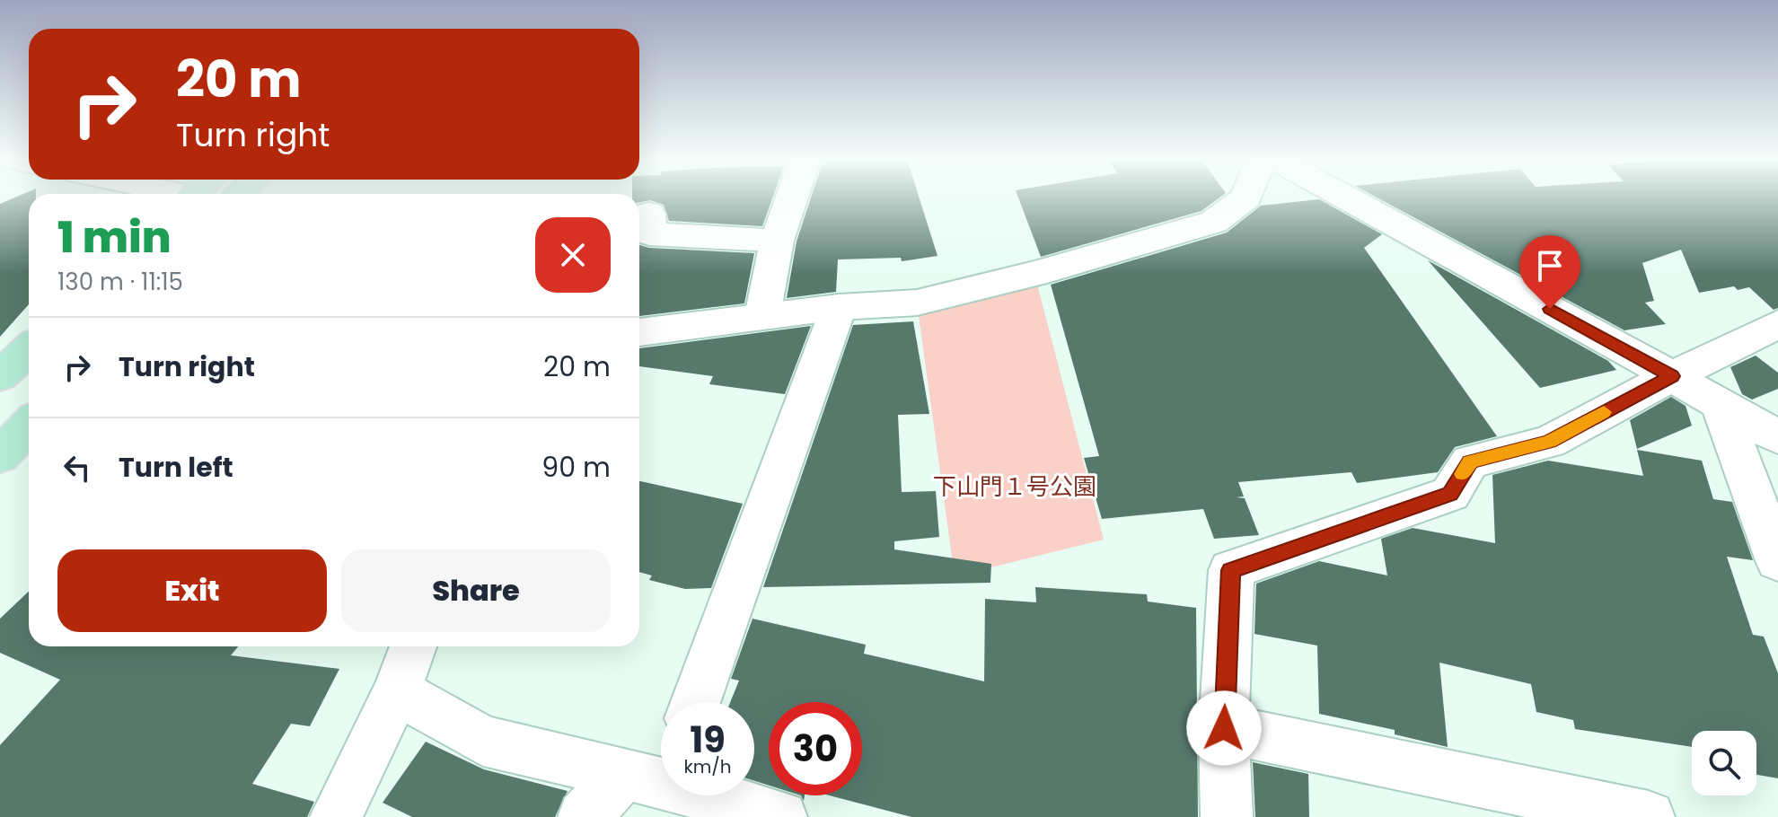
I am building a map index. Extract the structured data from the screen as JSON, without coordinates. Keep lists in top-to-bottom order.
{
  "parks": ["下山門１号公園"],
  "page": {
    "turn": ["20 m", "Turn right"],
    "heading": ["1 min", "130 m · 11:15"],
    "list": [
      {
        "name": "Turn right",
        "value": "20 m"
      },
      {
        "name": "Turn left",
        "value": "90 m"
      }
    ],
    "buttons": ["Exit", "Share"],
    "speed": "19 km/h",
    "limit": "30"
  }
}
